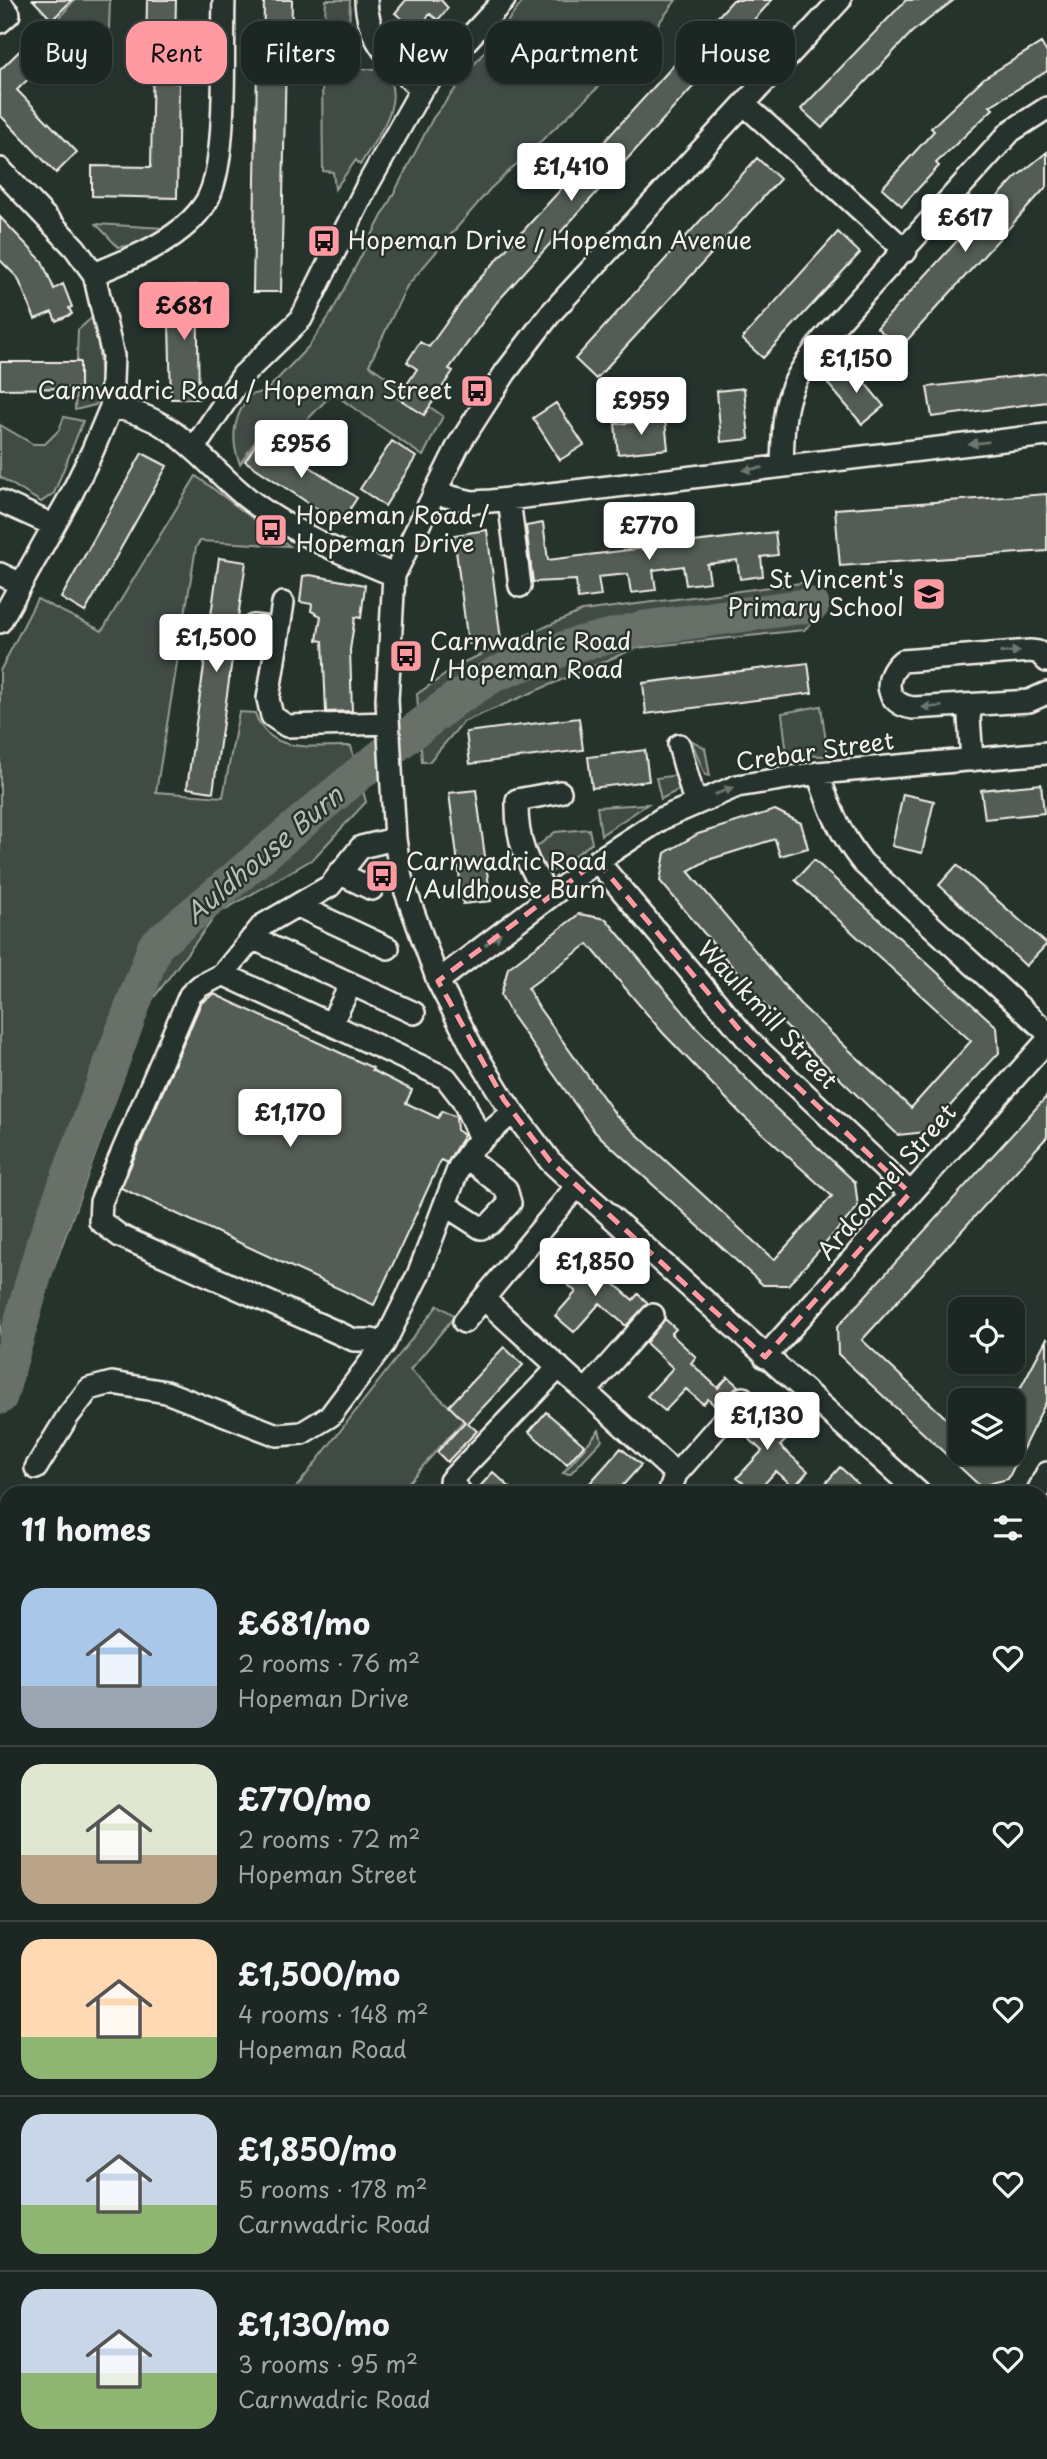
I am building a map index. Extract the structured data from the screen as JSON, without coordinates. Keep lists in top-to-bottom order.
{
  "streets": {
    "street": ["Crebar Street", "Waulkmill Street", "Ardconnel Street"]
  },
  "crossings": [
    ["Crebar Street", "Waulkmill Street"],
    ["Waulkmill Street", "Ardconnel Street"]
  ],
  "one_way": ["Crebar Street"],
  "water": ["Auldhouse Burn"],
  "places": {
    "bus stop": [
      "Hopeman Drive / Hopeman Avenue",
      "Carnwadric Road / Hopeman Street",
      "Hopeman Road / Hopeman Drive",
      "Carnwadric Road / Hopeman Road",
      "Carnwadric Road / Auldhouse Burn"
    ],
    "school or university": ["St Vincent's Primary School"]
  },
  "page": {
    "chip": [
      "Buy",
      "Rent",
      "Filters",
      "New",
      "Apartment",
      "House"
    ],
    "price": [
      "£1,410",
      "£617",
      "£681",
      "£1,150",
      "£959",
      "£956",
      "£770",
      "£1,500",
      "£1,170",
      "£1,850",
      "£1,130"
    ],
    "heading": "11 homes",
    "list": [
      {
        "name": "£681/mo",
        "note": "2 rooms · 76 m² · Hopeman Drive"
      },
      {
        "name": "£770/mo",
        "note": "2 rooms · 72 m² · Hopeman Street"
      },
      {
        "name": "£1,500/mo",
        "note": "4 rooms · 148 m² · Hopeman Road"
      },
      {
        "name": "£1,850/mo",
        "note": "5 rooms · 178 m² · Carnwadric Road"
      },
      {
        "name": "£1,130/mo",
        "note": "3 rooms · 95 m² · Carnwadric Road"
      }
    ]
  }
}
